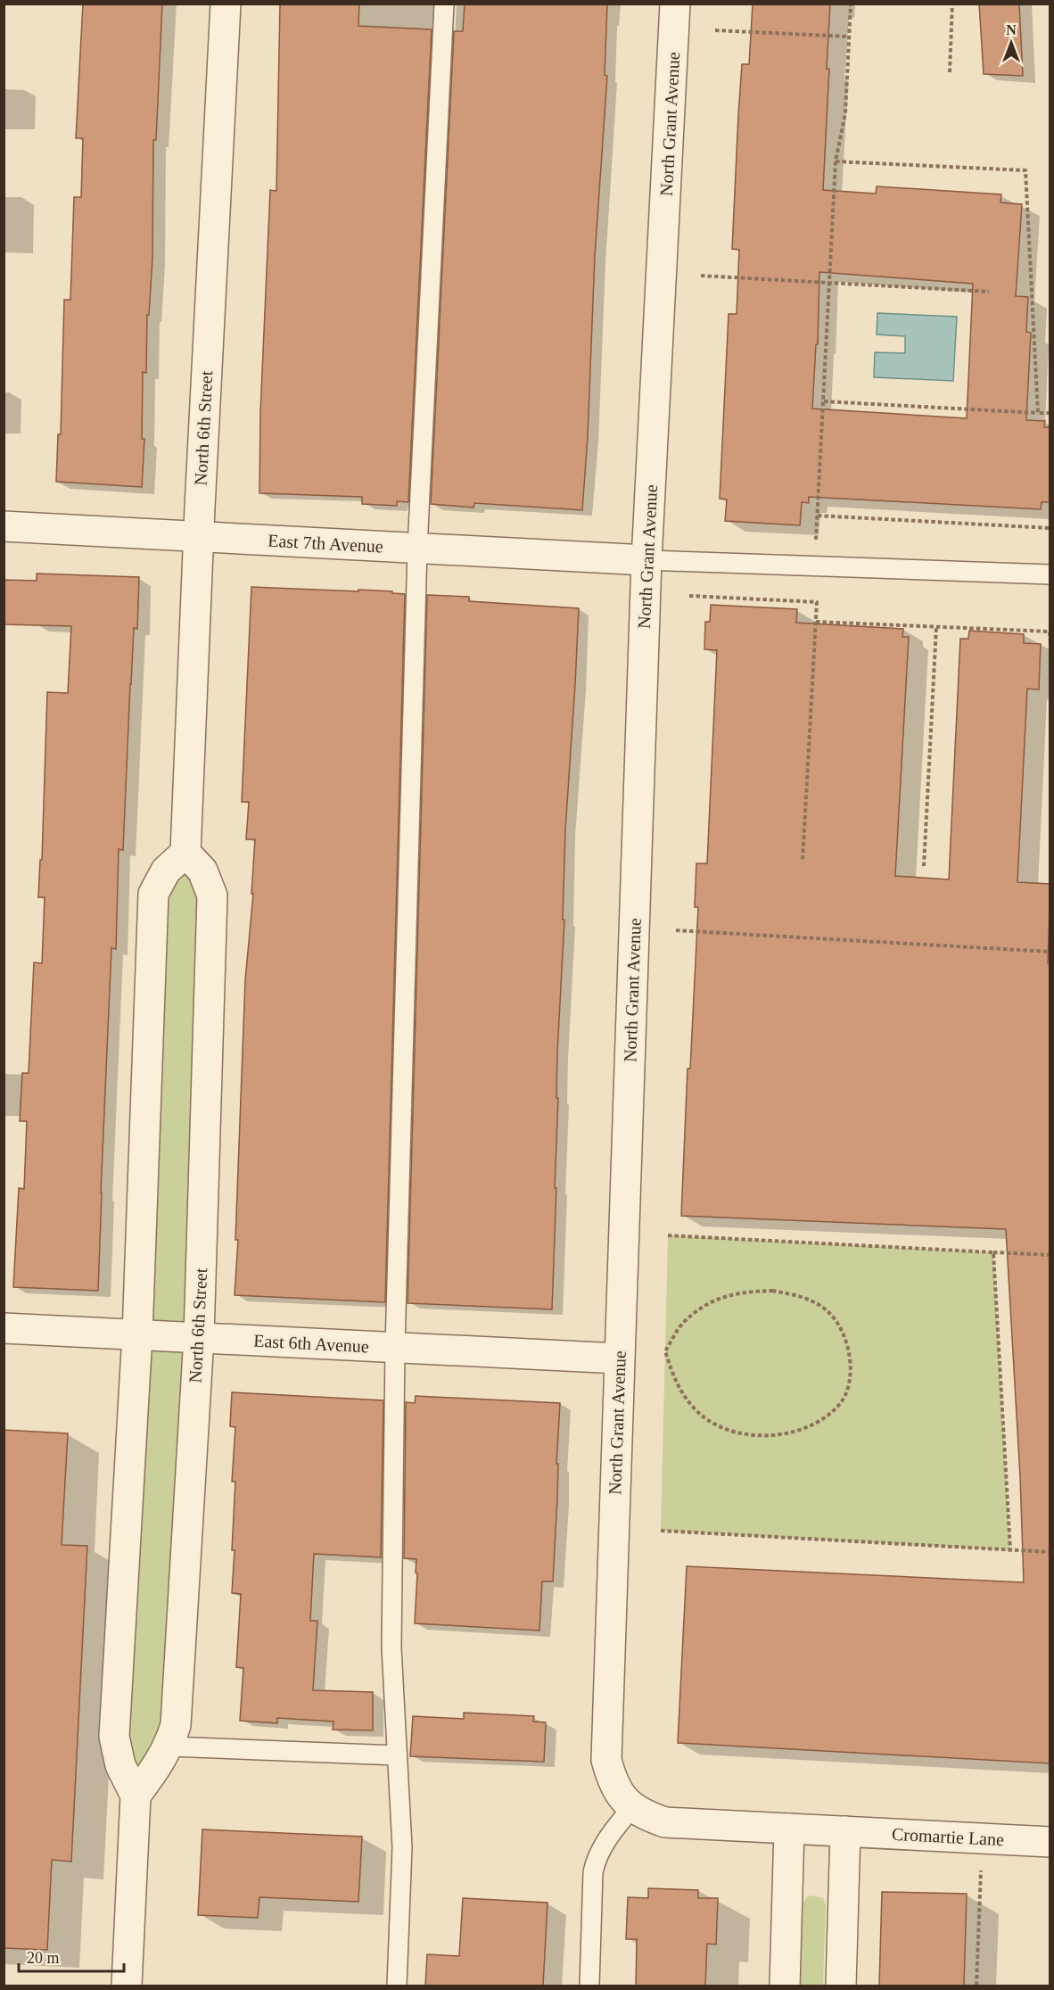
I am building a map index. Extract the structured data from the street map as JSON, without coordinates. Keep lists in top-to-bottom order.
{
  "streets": {
    "street": [
      "North Grant Avenue",
      "North 6th Street",
      "East 7th Avenue",
      "East 6th Avenue",
      "Cromartie Lane"
    ]
  },
  "crossings": [
    ["North Grant Avenue", "East 7th Avenue"],
    ["North Grant Avenue", "East 6th Avenue"],
    ["North Grant Avenue", "Cromartie Lane"],
    ["North 6th Street", "East 7th Avenue"],
    ["North 6th Street", "East 6th Avenue"]
  ],
  "scale_bar": "20 m",
  "north": "top"
}
